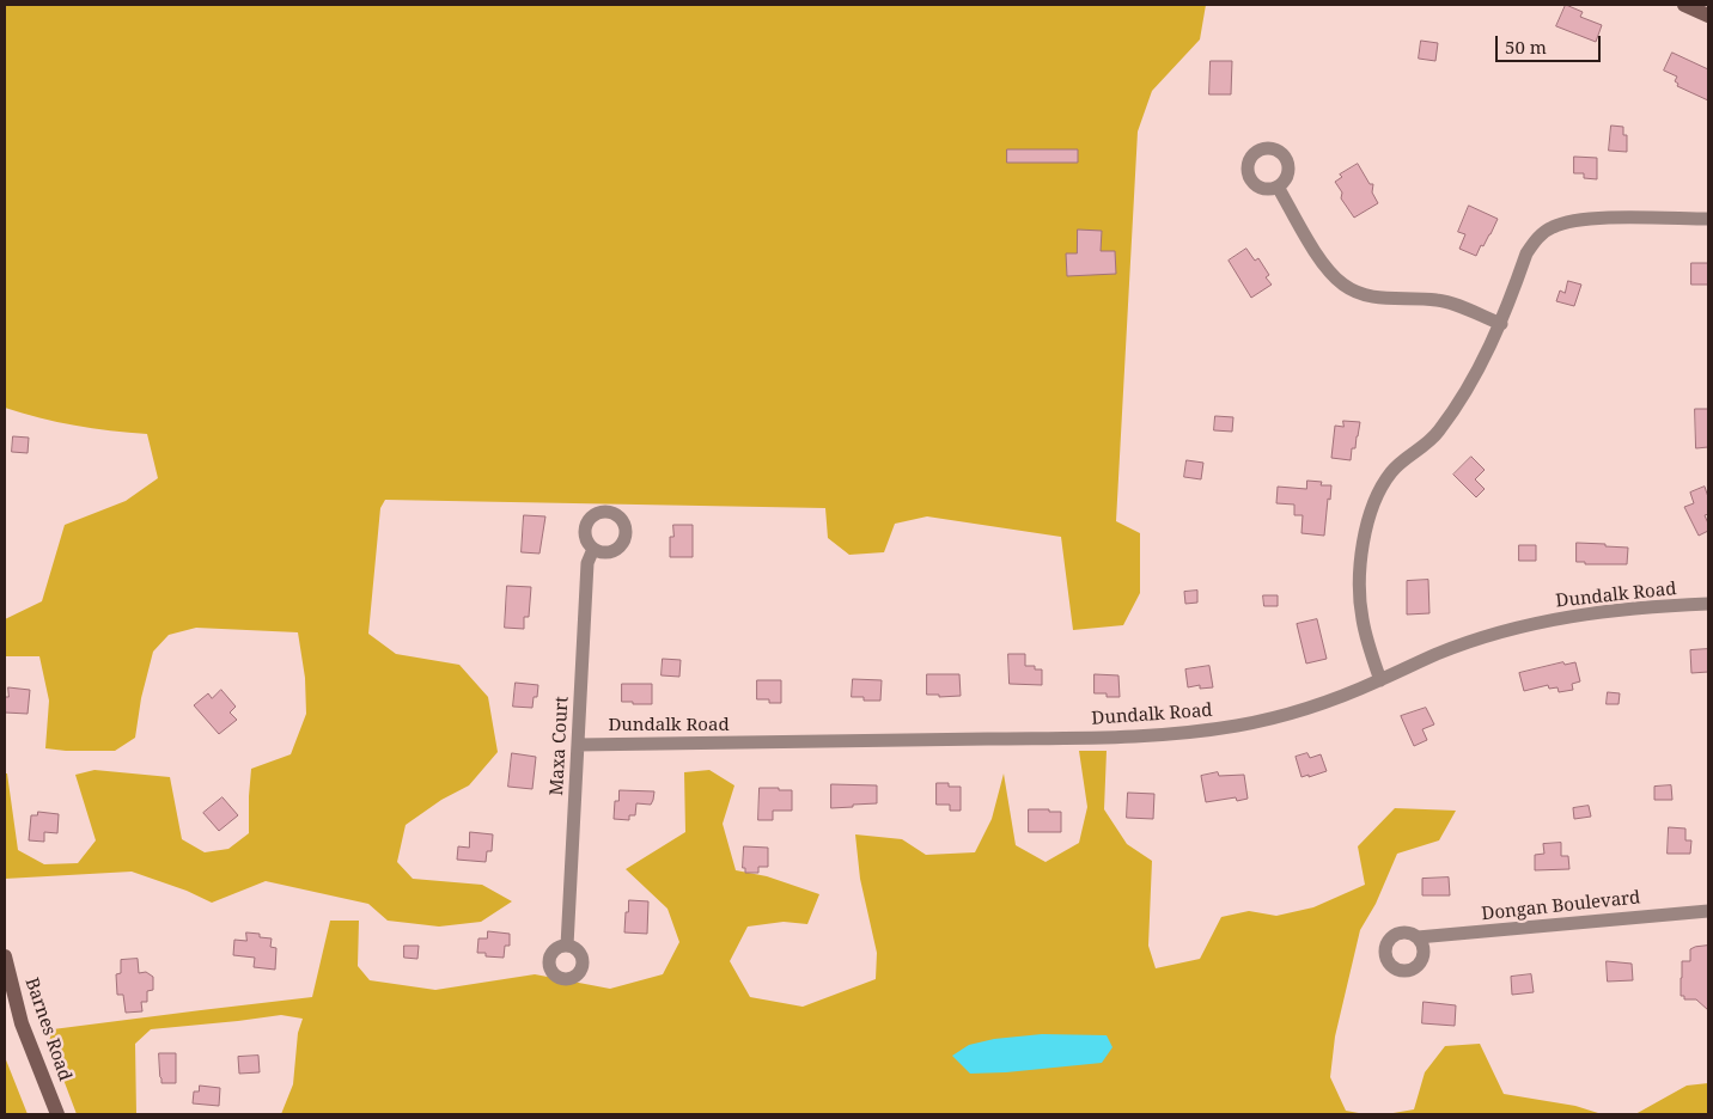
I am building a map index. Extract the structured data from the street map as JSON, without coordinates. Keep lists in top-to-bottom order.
{
  "streets": {
    "street": [
      "Dundalk Road",
      "Maxa Court",
      "Dongan Boulevard",
      "Barnes Road"
    ]
  },
  "crossings": [
    ["Dundalk Road", "Maxa Court"]
  ],
  "scale_bar": "50 m"
}
